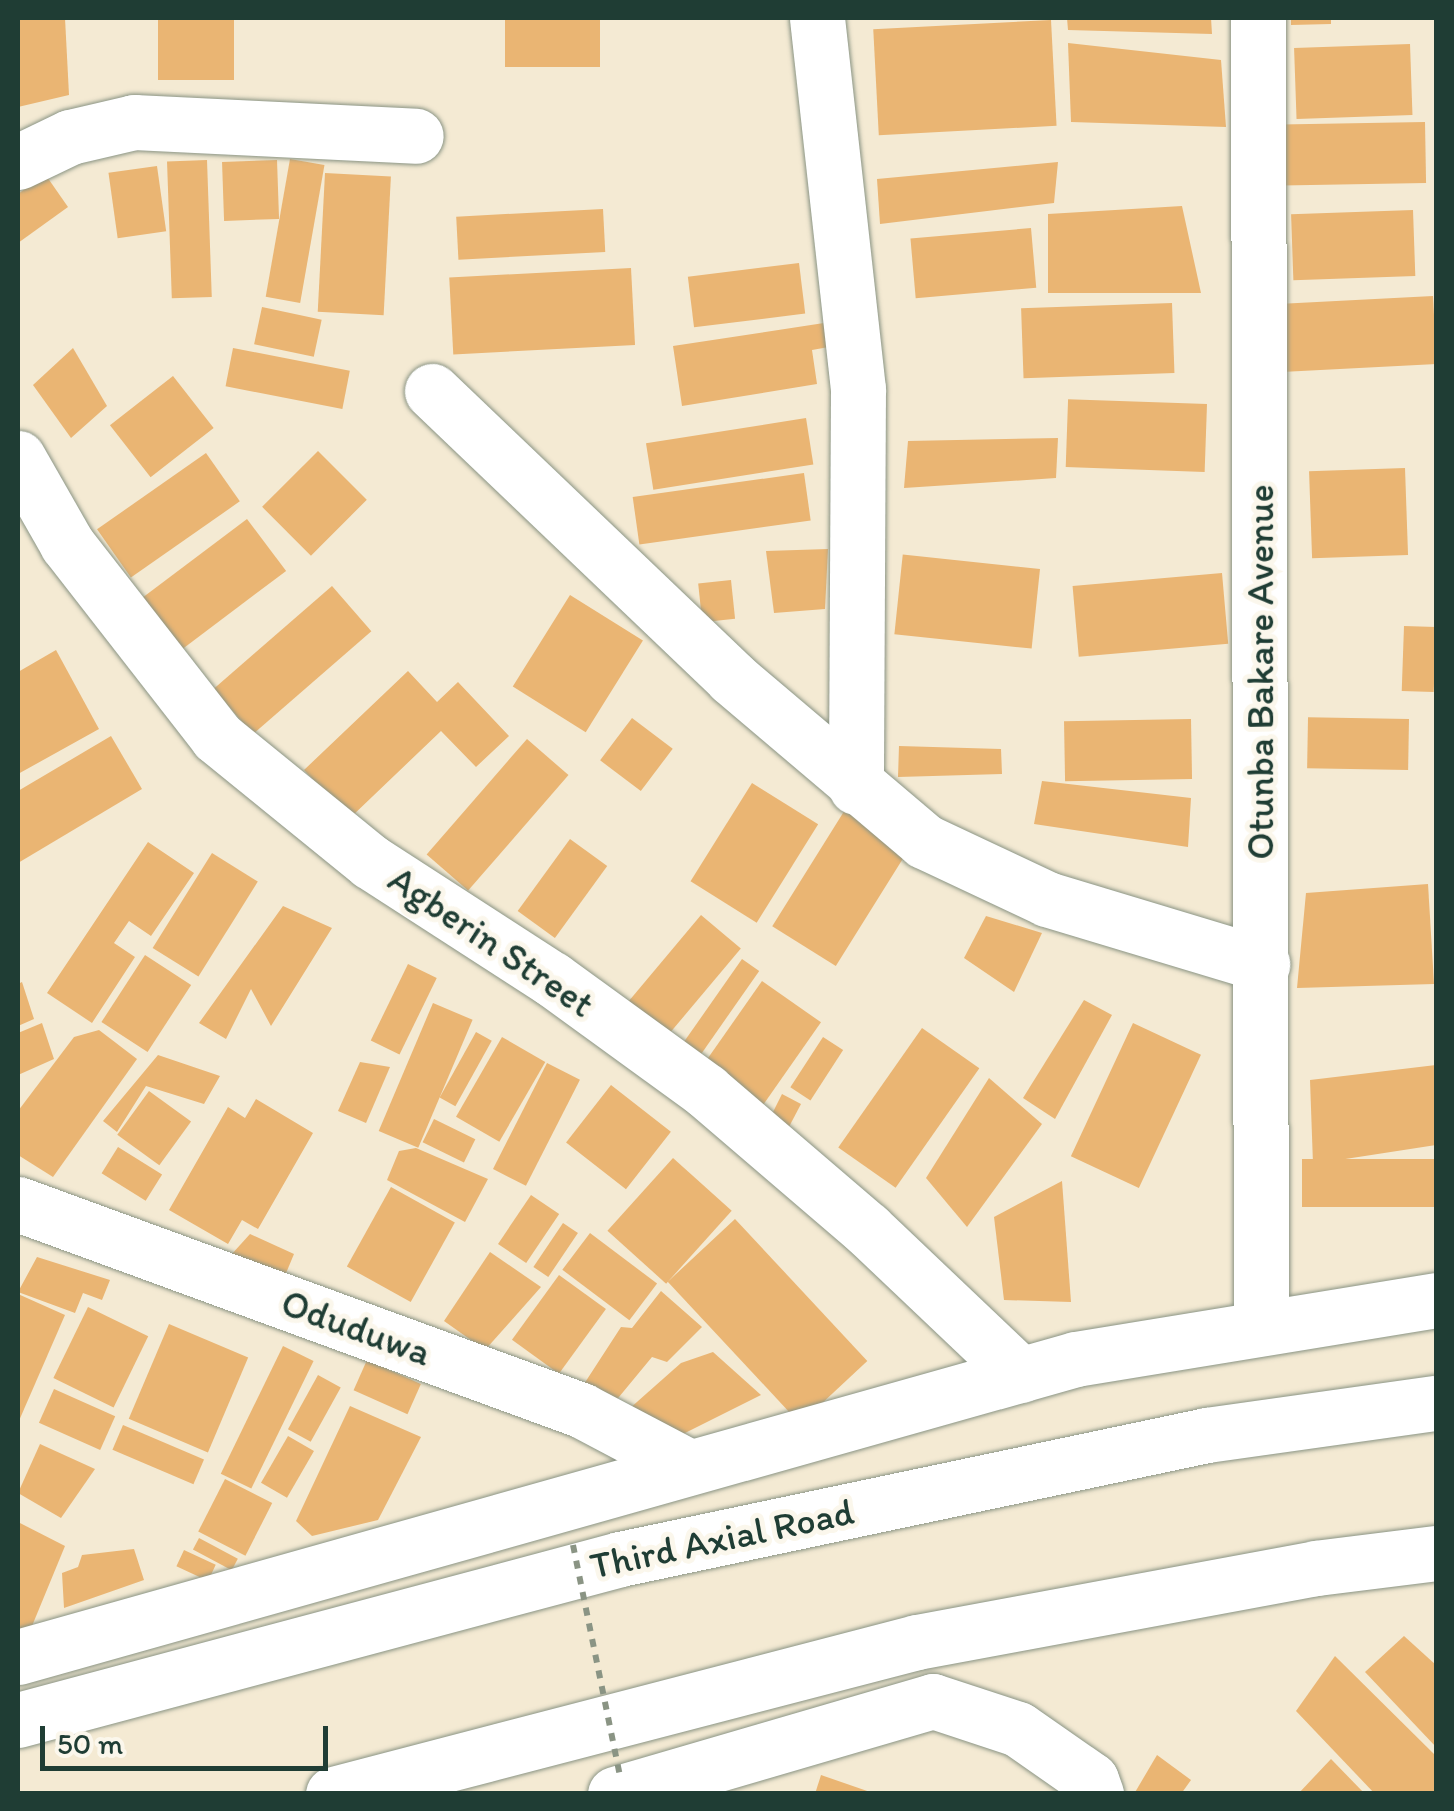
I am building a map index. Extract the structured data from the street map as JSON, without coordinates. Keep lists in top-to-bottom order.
{
  "streets": {
    "main road": [
      "Otunba Bakare Avenue",
      "Agberin Street",
      "Oduduwa",
      "Third Axial Road"
    ]
  },
  "scale_bar": "50 m"
}
